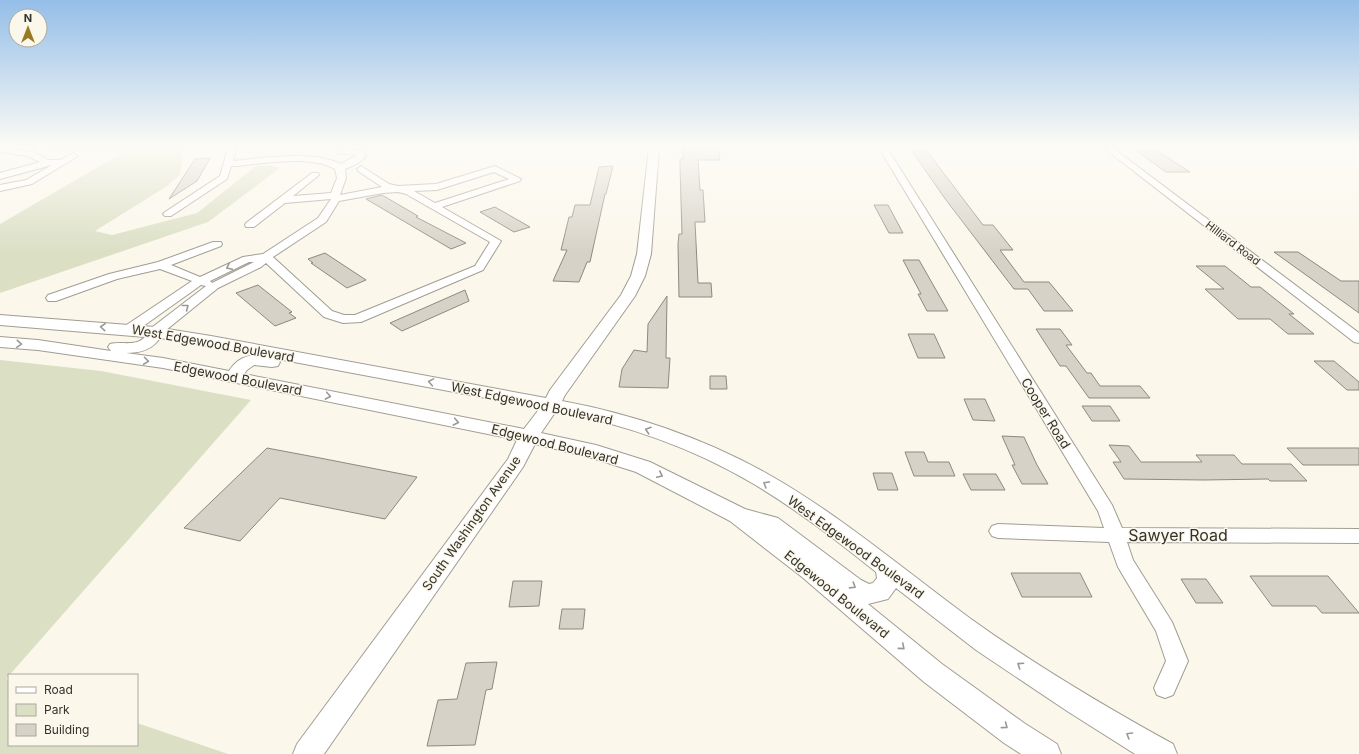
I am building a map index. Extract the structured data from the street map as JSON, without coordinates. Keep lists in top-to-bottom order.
{
  "streets": {
    "street": [
      "Hilliard Road",
      "West Edgewood Boulevard",
      "Edgewood Boulevard",
      "Cooper Road",
      "South Washington Avenue",
      "Sawyer Road"
    ]
  },
  "crossings": [
    ["West Edgewood Boulevard", "South Washington Avenue"],
    ["Edgewood Boulevard", "South Washington Avenue"],
    ["Cooper Road", "Sawyer Road"]
  ],
  "one_way": ["West Edgewood Boulevard", "Edgewood Boulevard"],
  "legend": ["Road", "Park", "Building"],
  "north": "top"
}
